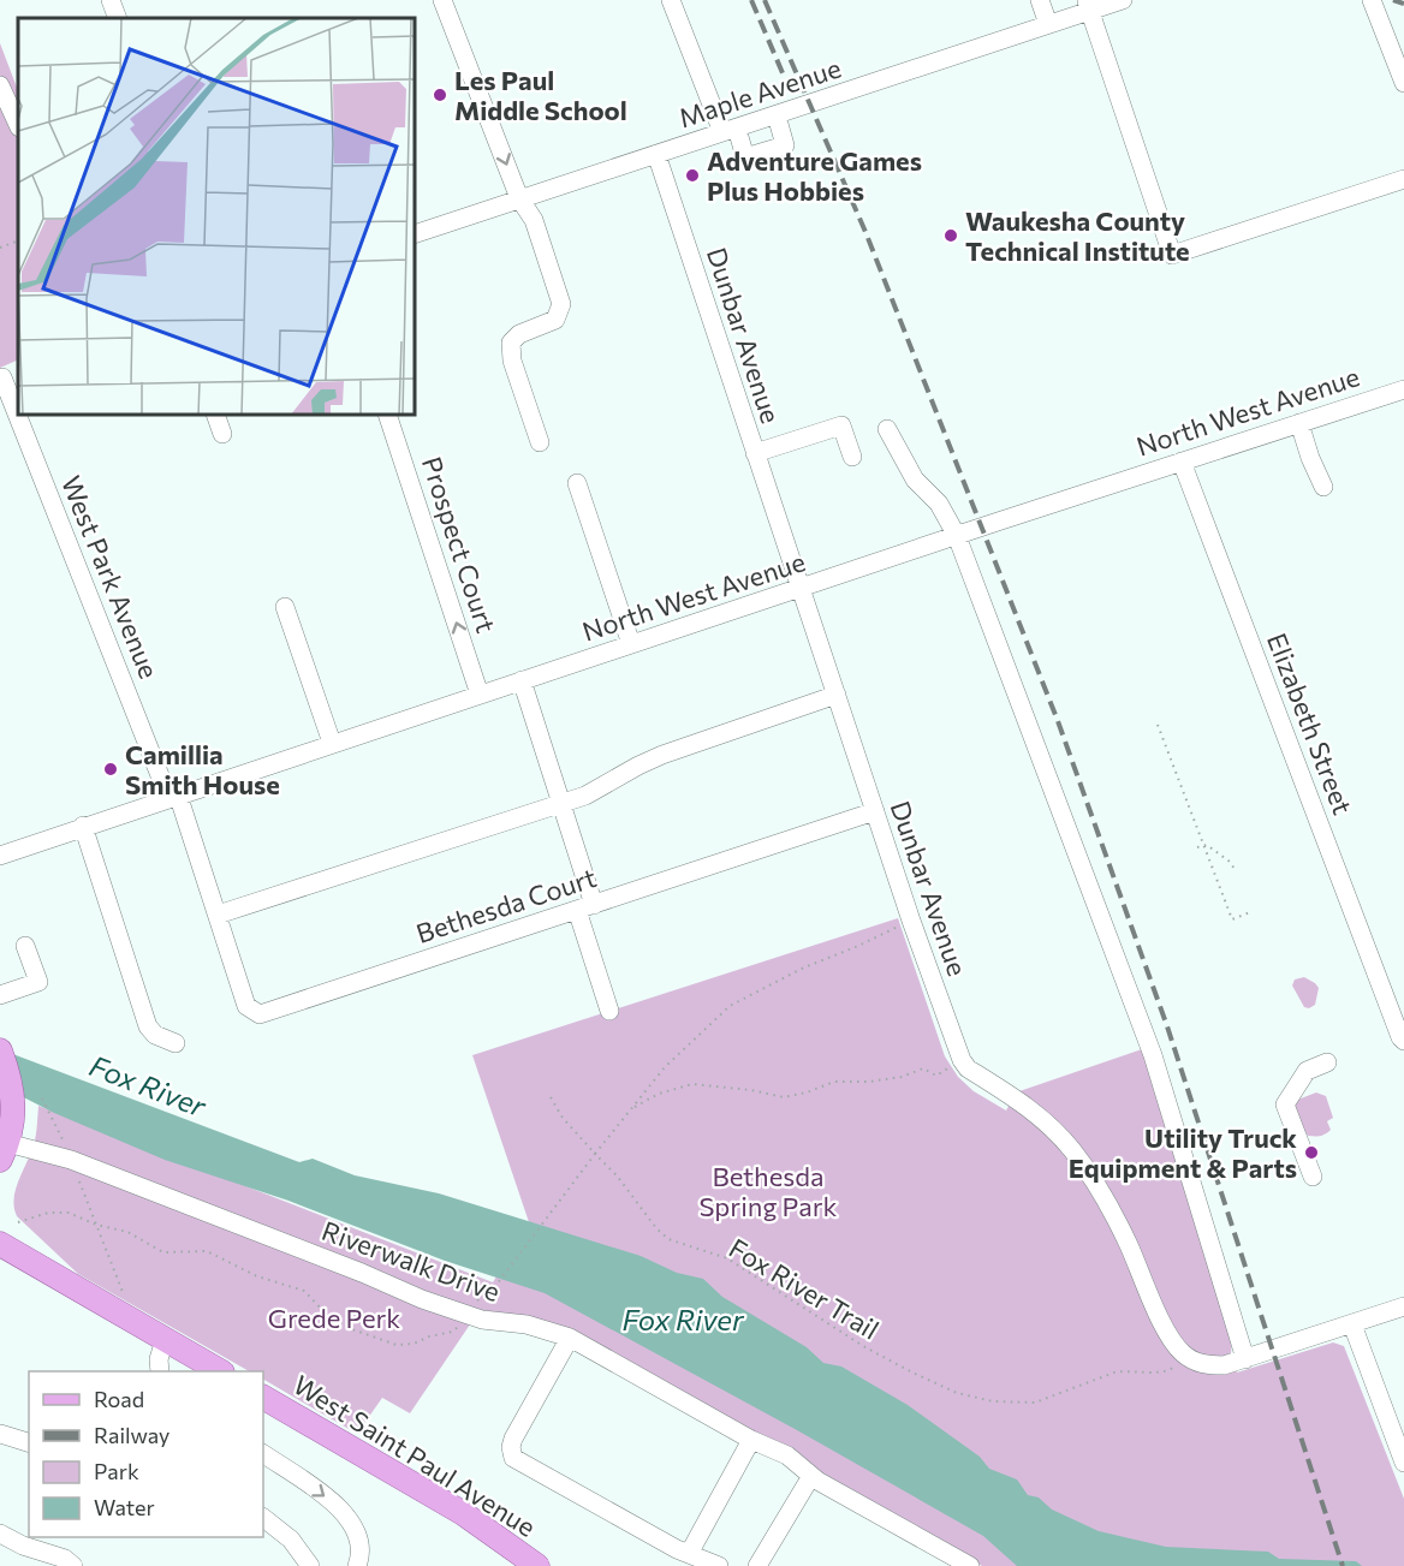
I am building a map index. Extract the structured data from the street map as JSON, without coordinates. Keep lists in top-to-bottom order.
{
  "streets": {
    "main road": ["West Saint Paul Avenue"],
    "street": [
      "Maple Avenue",
      "Dunbar Avenue",
      "North West Avenue",
      "Prospect Court",
      "West Park Avenue",
      "Elizabeth Street",
      "Bethesda Court",
      "Riverwalk Drive"
    ],
    "path": ["Fox River Trail"]
  },
  "crossings": [
    ["Maple Avenue", "Dunbar Avenue"],
    ["Dunbar Avenue", "North West Avenue"],
    ["Dunbar Avenue", "Bethesda Court"],
    ["North West Avenue", "Prospect Court"],
    ["North West Avenue", "West Park Avenue"],
    ["North West Avenue", "Elizabeth Street"],
    ["West Park Avenue", "Bethesda Court"]
  ],
  "water": ["Fox River"],
  "parks": ["Bethesda Spring Park", "Grede Perk"],
  "places": [
    "Les Paul Middle School",
    "Adventure Games Plus Hobbies",
    "Waukesha County Technical Institute",
    "Camillia Smith House",
    "Utility Truck Equipment & Parts"
  ],
  "legend": [
    "Road",
    "Railway",
    "Park",
    "Water"
  ]
}
